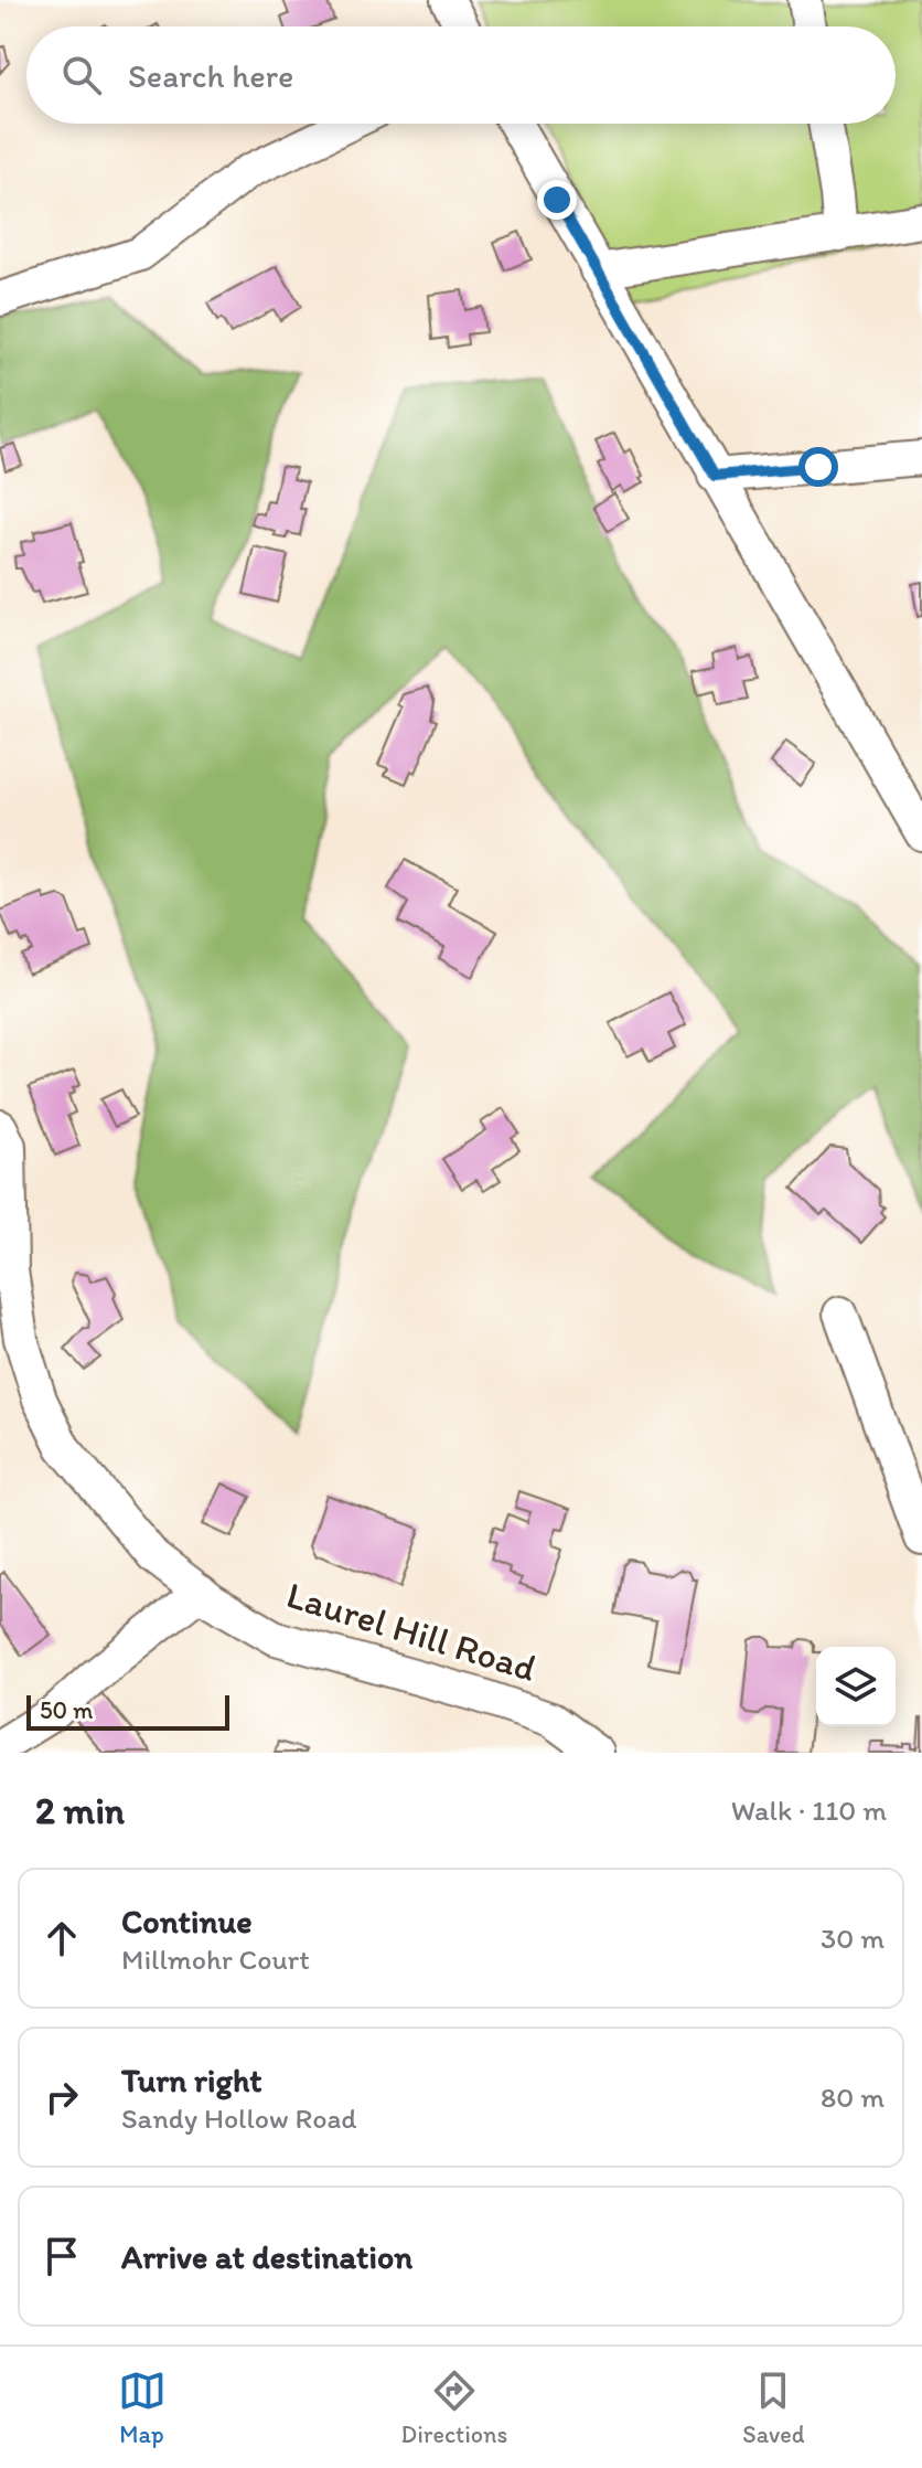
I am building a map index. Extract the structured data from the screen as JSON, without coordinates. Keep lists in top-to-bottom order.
{
  "streets": {
    "street": ["Laurel Hill Road"]
  },
  "scale_bar": "50 m",
  "page": {
    "search": "Search here",
    "scale": "50 m",
    "heading": ["2 min", "Walk · 110 m"],
    "list": [
      ["Continue", "Millmohr Court", "30 m"],
      ["Turn right", "Sandy Hollow Road", "80 m"],
      "Arrive at destination"
    ],
    "nav": ["Map", "Directions", "Saved"]
  }
}
